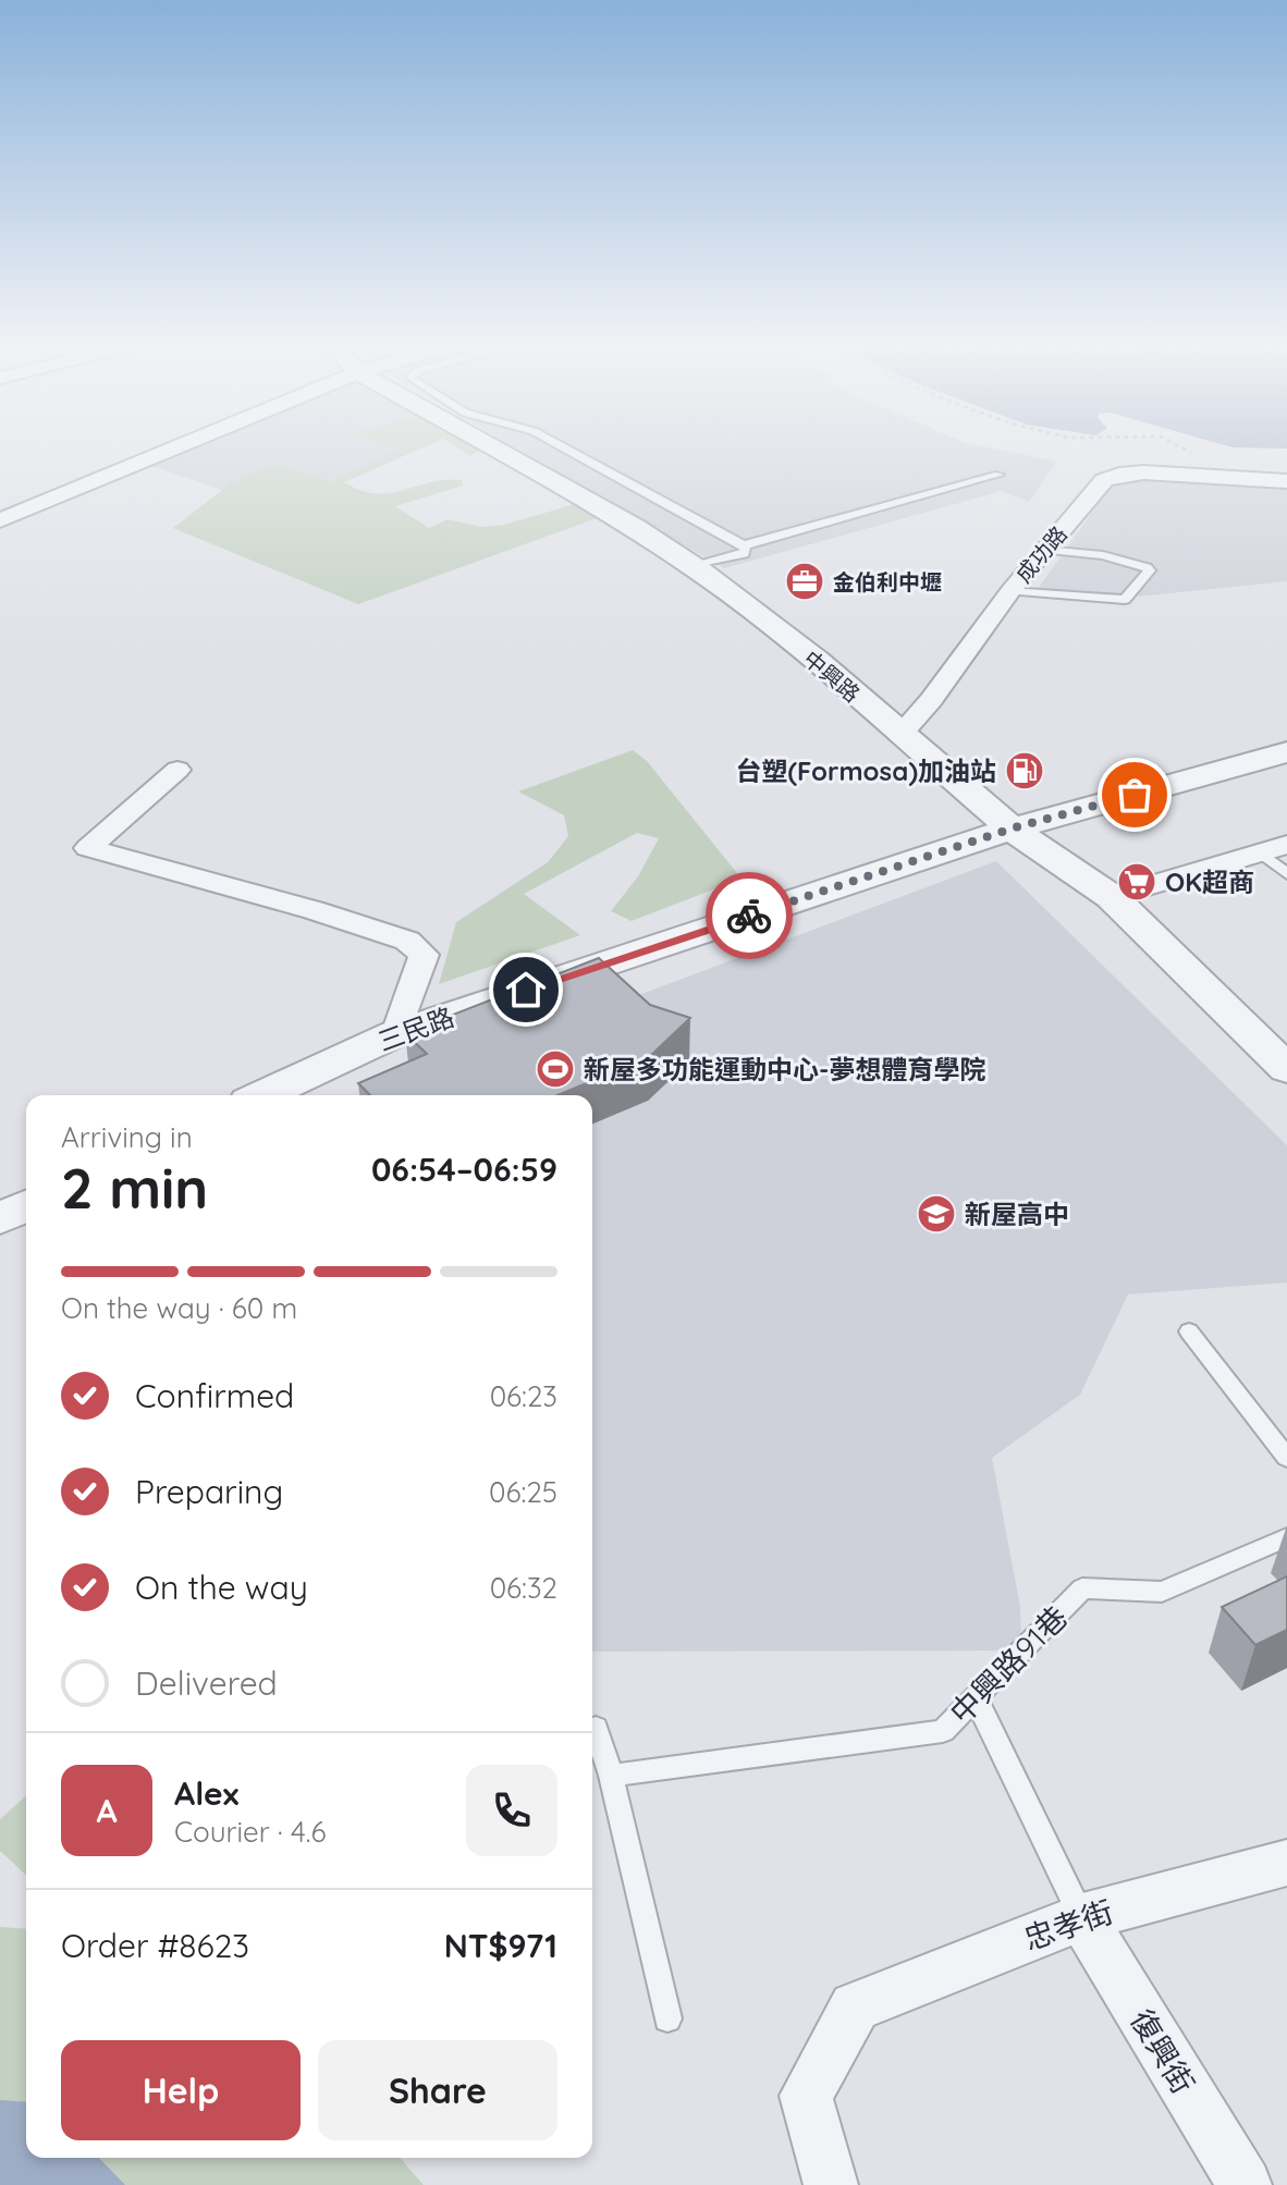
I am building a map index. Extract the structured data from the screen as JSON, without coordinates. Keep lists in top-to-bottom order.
{
  "streets": {
    "street": [
      "成功路",
      "中興路",
      "三民路",
      "忠孝街",
      "復興街"
    ],
    "lane": ["中興路91巷"]
  },
  "crossings": [
    ["成功路", "中興路"],
    ["中興路", "三民路"],
    ["忠孝街", "復興街"]
  ],
  "places": {
    "office": ["金伯利中壢"],
    "fuel station": ["台塑(Formosa)加油站"],
    "supermarket": ["OK超商"],
    "sports": ["新屋多功能運動中心-夢想體育學院"],
    "school or university": ["新屋高中"]
  },
  "page": {
    "heading": ["2 min", "Arriving in", "06:54–06:59"],
    "panel": [
      "Alex",
      "Courier · 4.6",
      "Order #8623",
      "NT$971"
    ],
    "bar": "On the way · 60 m",
    "list": [
      ["Confirmed", "06:23"],
      ["Preparing", "06:25"],
      ["On the way", "06:32"],
      "Delivered"
    ],
    "round": "A",
    "buttons": ["Help", "Share"]
  }
}
